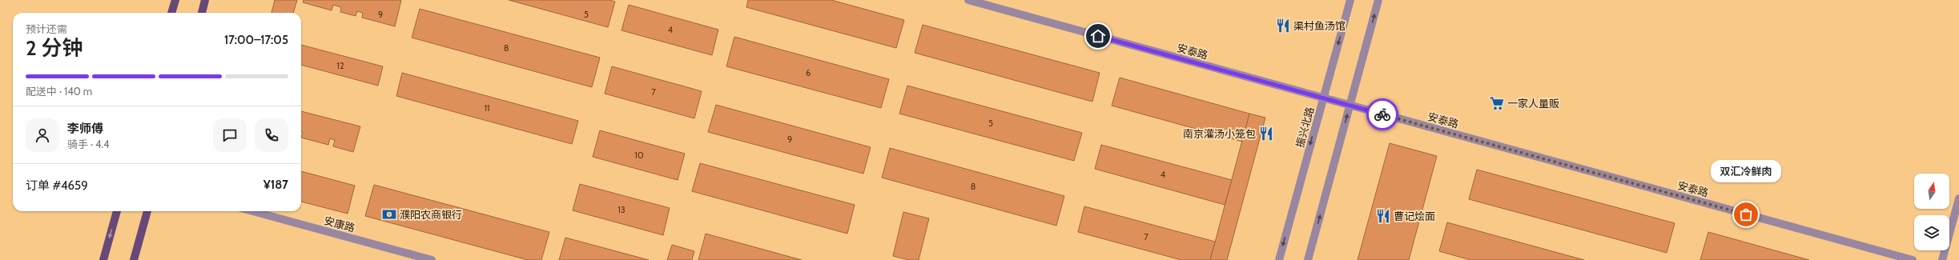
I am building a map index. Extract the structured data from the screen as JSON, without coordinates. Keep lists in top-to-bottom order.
{
  "streets": {
    "street": ["安泰路", "振兴北路", "安康路"]
  },
  "crossings": [
    ["安泰路", "振兴北路"]
  ],
  "places": {
    "restaurant": ["渠村鱼汤馆", "南京灌汤小笼包", "曹记烩面"],
    "supermarket": ["一家人量贩"],
    "bank": ["濮阳农商银行"],
    "other": ["双汇冷鲜肉"]
  },
  "house_numbers": [
    "9",
    "5",
    "4",
    "8",
    "12",
    "6",
    "7",
    "11",
    "5",
    "9",
    "10",
    "4",
    "8",
    "13",
    "7"
  ],
  "north": "top",
  "page": {
    "heading": ["2 分钟", "预计还需", "17:00–17:05"],
    "panel": [
      "李师傅",
      "骑手 · 4.4",
      "订单 #4659",
      "¥187"
    ],
    "bar": "配送中 · 140 m",
    "bubble": "双汇冷鲜肉"
  }
}
